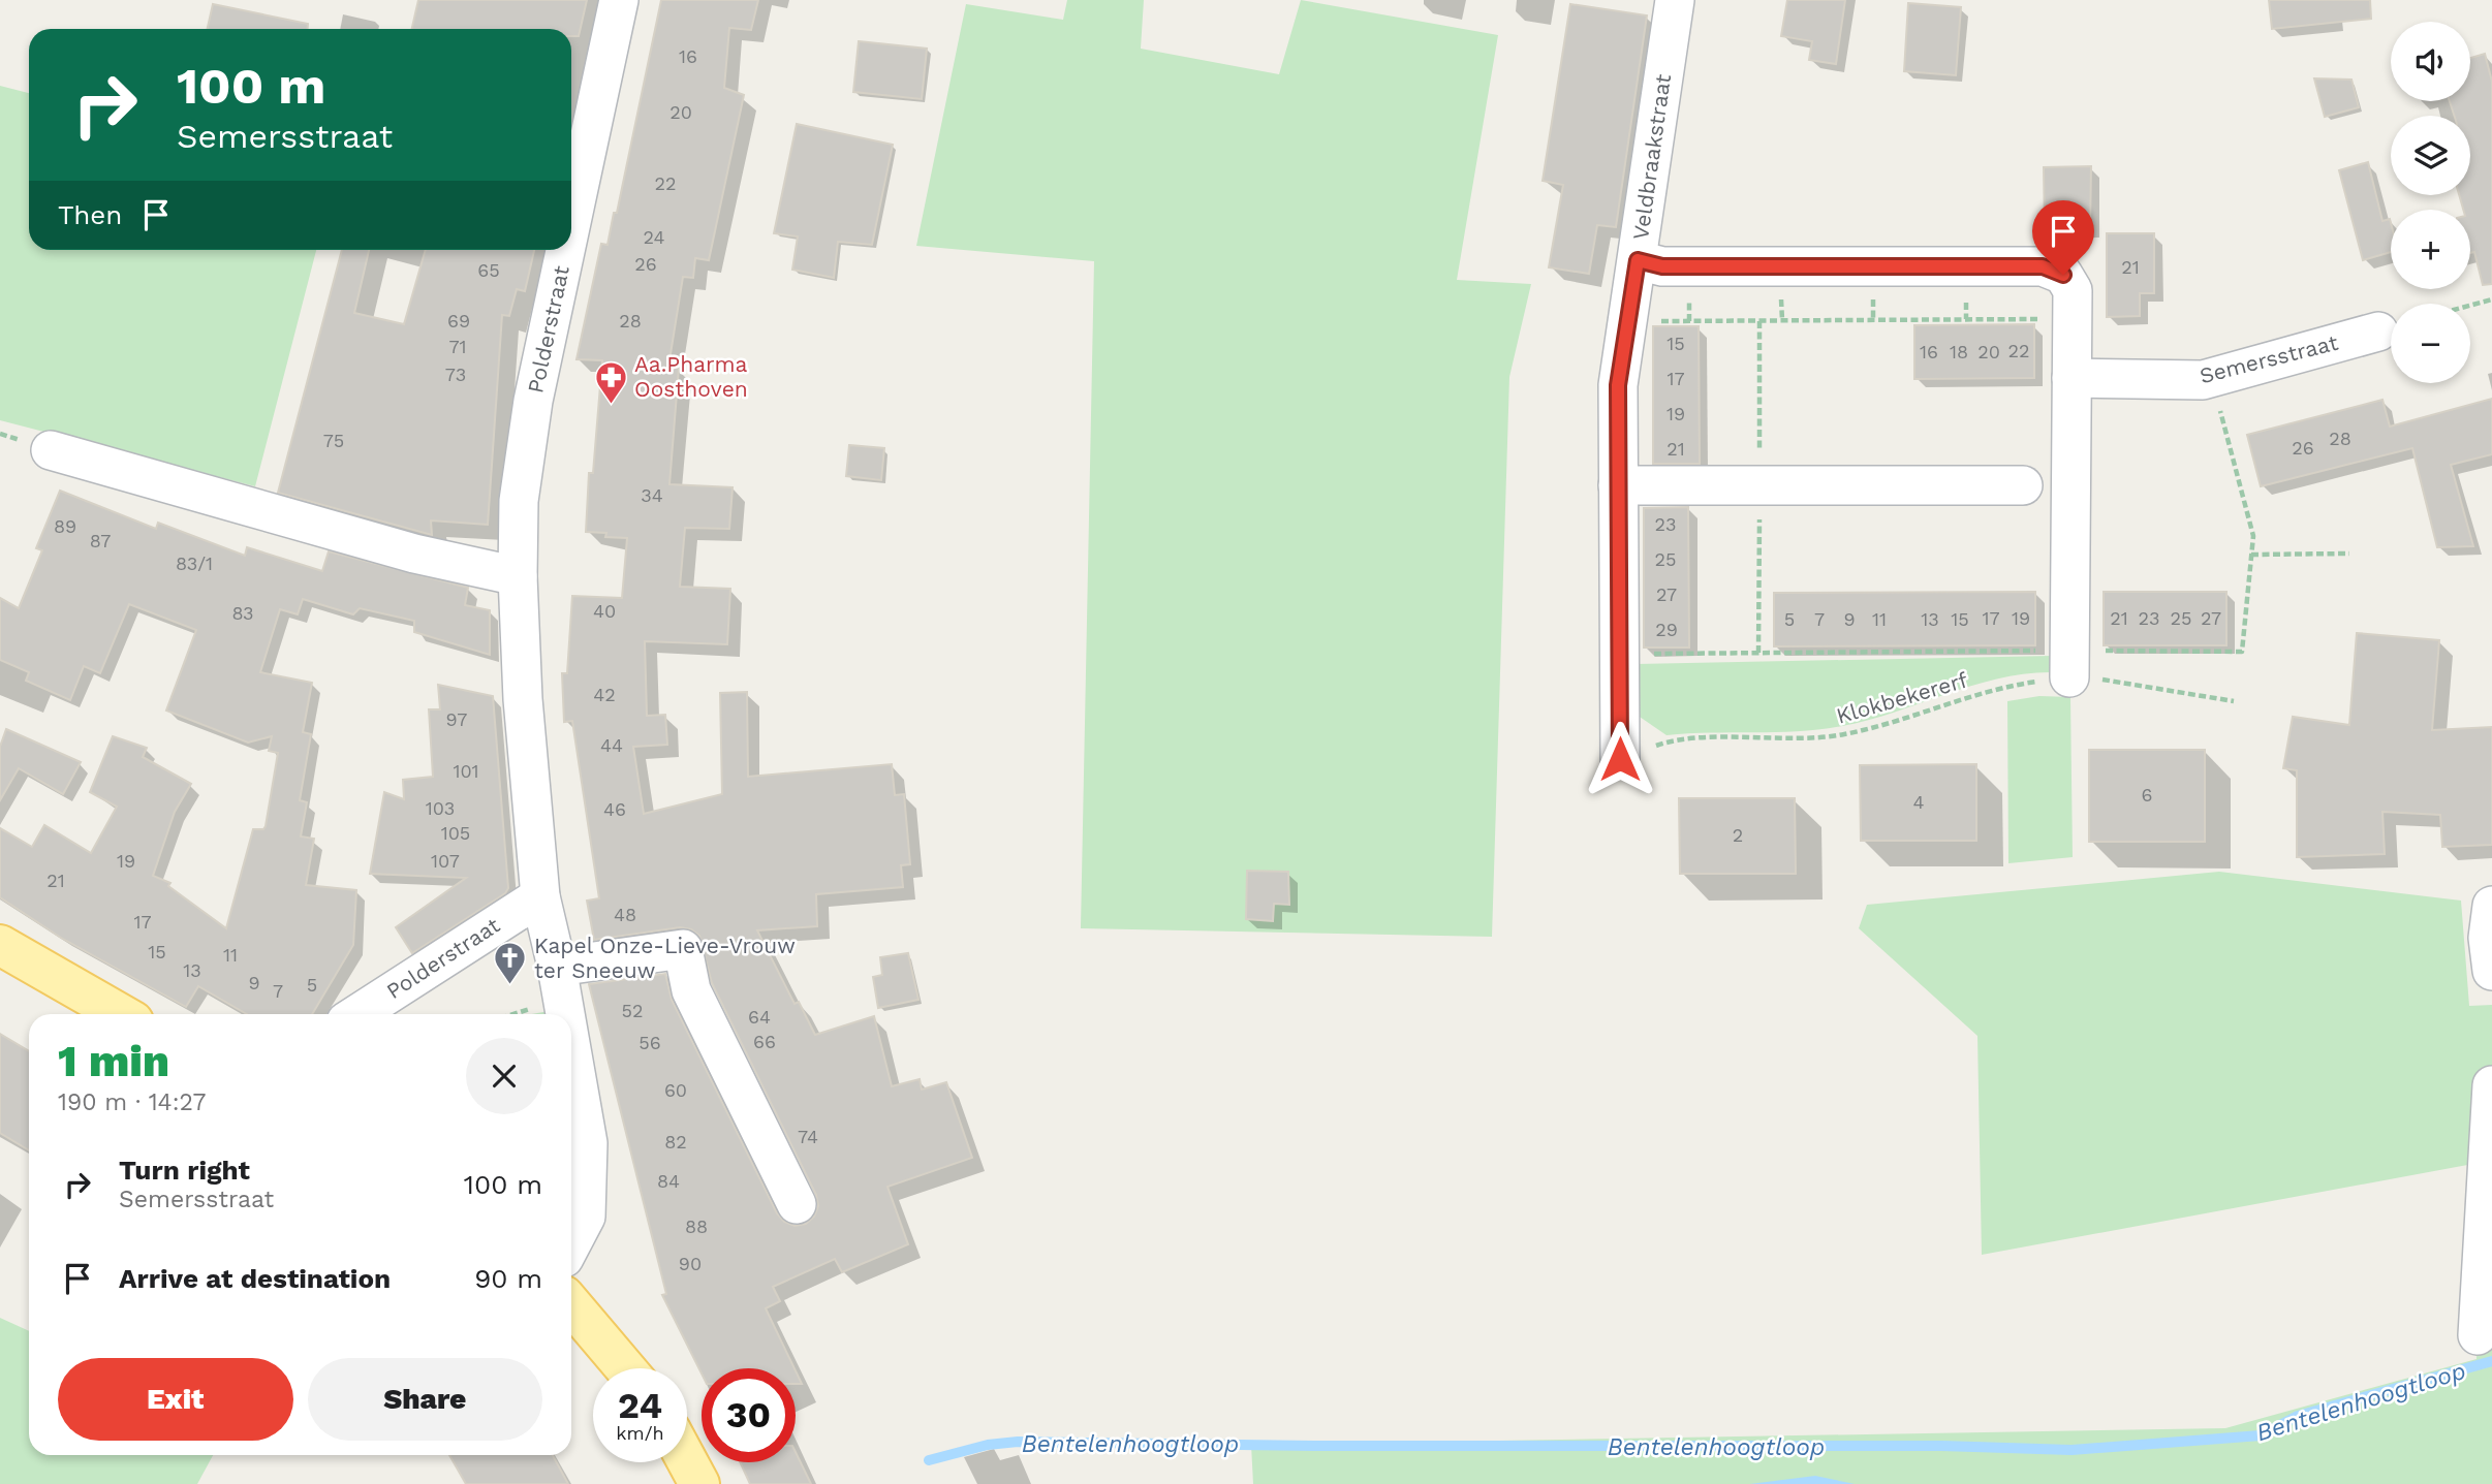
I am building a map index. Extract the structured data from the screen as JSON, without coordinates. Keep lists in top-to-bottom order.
{
  "streets": {
    "street": ["Veldbraakstraat", "Polderstraat", "Semersstraat"],
    "path": ["Klokbekererf"]
  },
  "crossings": [
    ["Veldbraakstraat", "Klokbekererf"]
  ],
  "water": ["Bentelenhoogtloop"],
  "places": {
    "pharmacy": ["Aa.Pharma Oosthoven"],
    "church": ["Kapel Onze-Lieve-Vrouw ter Sneeuw"]
  },
  "house_numbers": [
    "16",
    "20",
    "22",
    "24",
    "26",
    "21",
    "65",
    "69",
    "28",
    "15",
    "71",
    "22",
    "16",
    "18",
    "20",
    "73",
    "17",
    "19",
    "28",
    "75",
    "26",
    "21",
    "34",
    "23",
    "89",
    "87",
    "25",
    "83/1",
    "27",
    "40",
    "83",
    "17",
    "19",
    "21",
    "23",
    "25",
    "27",
    "5",
    "7",
    "9",
    "11",
    "13",
    "15",
    "29",
    "42",
    "97",
    "44",
    "101",
    "6",
    "4",
    "103",
    "46",
    "105",
    "2",
    "19",
    "107",
    "21",
    "48",
    "17",
    "15",
    "11",
    "13",
    "9",
    "5",
    "7",
    "52",
    "64",
    "66",
    "56",
    "60",
    "74",
    "82",
    "84",
    "88",
    "90"
  ],
  "page": {
    "map_buttons": ["+", "−"],
    "turn": ["100 m", "Semersstraat"],
    "then": "Then",
    "heading": ["1 min", "190 m · 14:27"],
    "list": [
      {
        "name": "Turn right",
        "note": "Semersstraat",
        "value": "100 m"
      },
      {
        "name": "Arrive at destination",
        "value": "90 m"
      }
    ],
    "buttons": ["Exit", "Share"],
    "speed": "24 km/h",
    "limit": "30"
  }
}
